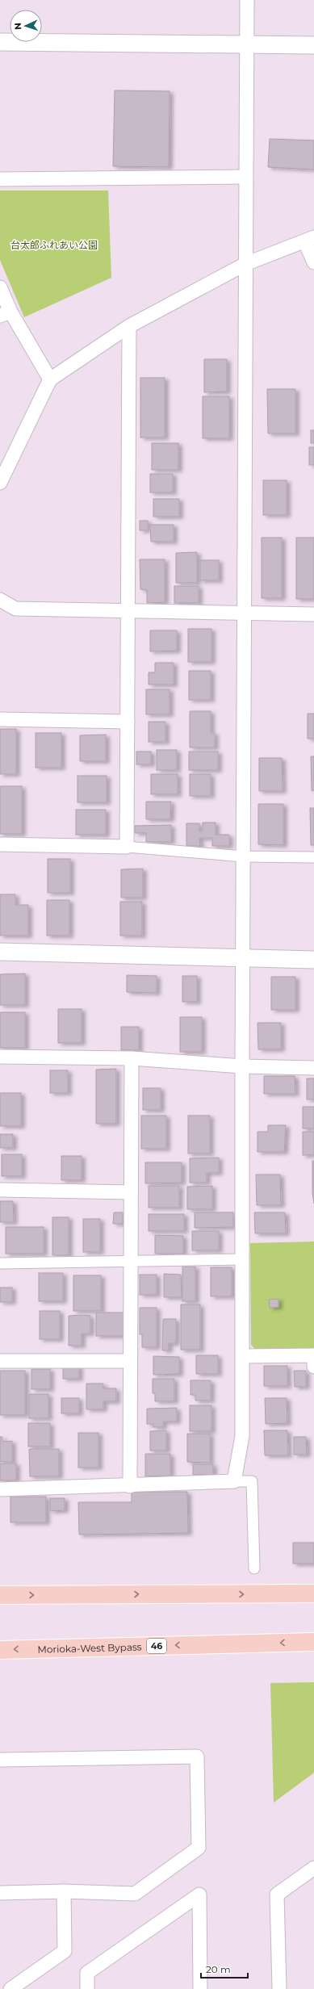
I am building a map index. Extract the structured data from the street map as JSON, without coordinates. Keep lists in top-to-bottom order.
{
  "streets": {
    "highway": ["46", "Morioka-West Bypass"]
  },
  "parks": ["台太郎ふれあい公園"],
  "scale_bar": "20 m",
  "north": "left"
}
